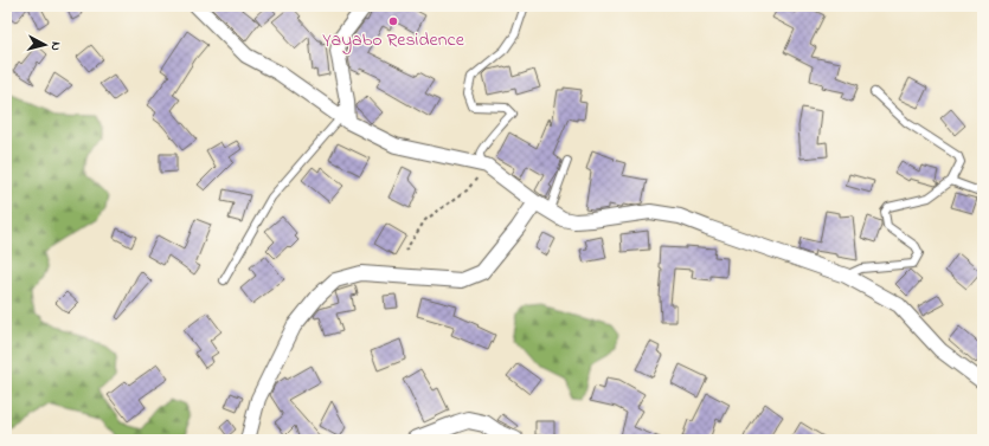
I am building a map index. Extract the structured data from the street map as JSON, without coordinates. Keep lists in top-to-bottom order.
{
  "places": ["Yayabo Residence"],
  "north": "right"
}
